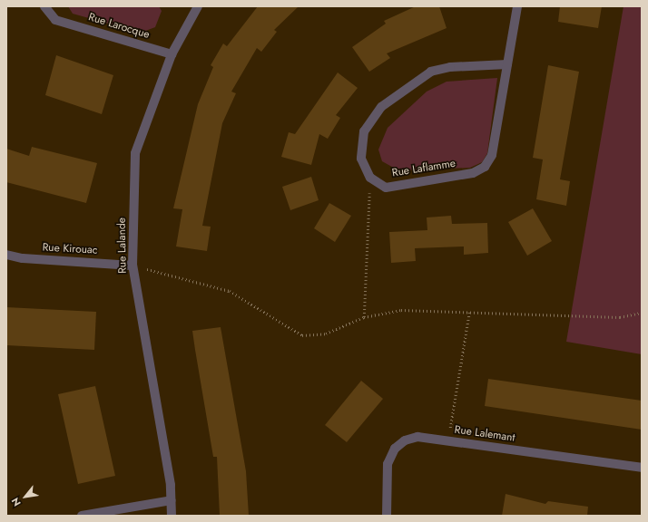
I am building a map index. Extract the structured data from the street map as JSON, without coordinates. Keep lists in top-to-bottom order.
{
  "streets": {
    "street": [
      "Rue Larocque",
      "Rue Laflamme",
      "Rue Lalande",
      "Rue Kirouac",
      "Rue Lalemant"
    ]
  },
  "crossings": [
    ["Rue Larocque", "Rue Lalande"],
    ["Rue Lalande", "Rue Kirouac"]
  ],
  "north": "bottom left"
}
